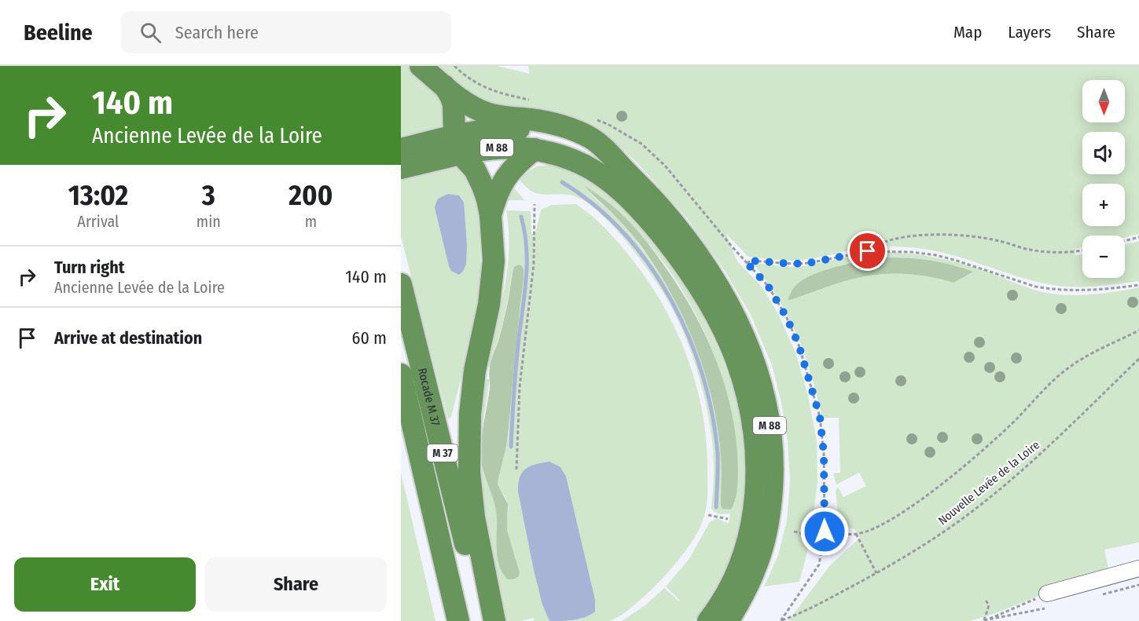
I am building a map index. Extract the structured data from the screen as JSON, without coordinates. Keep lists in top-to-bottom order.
{
  "streets": {
    "highway": ["M 88", "Rocade M 37", "M 37"],
    "path": ["Nouvelle Levée de la Loire"]
  },
  "north": "bottom",
  "page": {
    "header": "Beeline",
    "search": "Search here",
    "nav": ["Map", "Layers", "Share"],
    "turn": ["140 m", "Ancienne Levée de la Loire"],
    "map_buttons": ["+", "−"],
    "eta": [
      "13:02",
      "Arrival",
      "3",
      "min",
      "200",
      "m"
    ],
    "list": [
      {
        "name": "Turn right",
        "note": "Ancienne Levée de la Loire",
        "value": "140 m"
      },
      {
        "name": "Arrive at destination",
        "value": "60 m"
      }
    ],
    "buttons": ["Exit", "Share"]
  }
}
